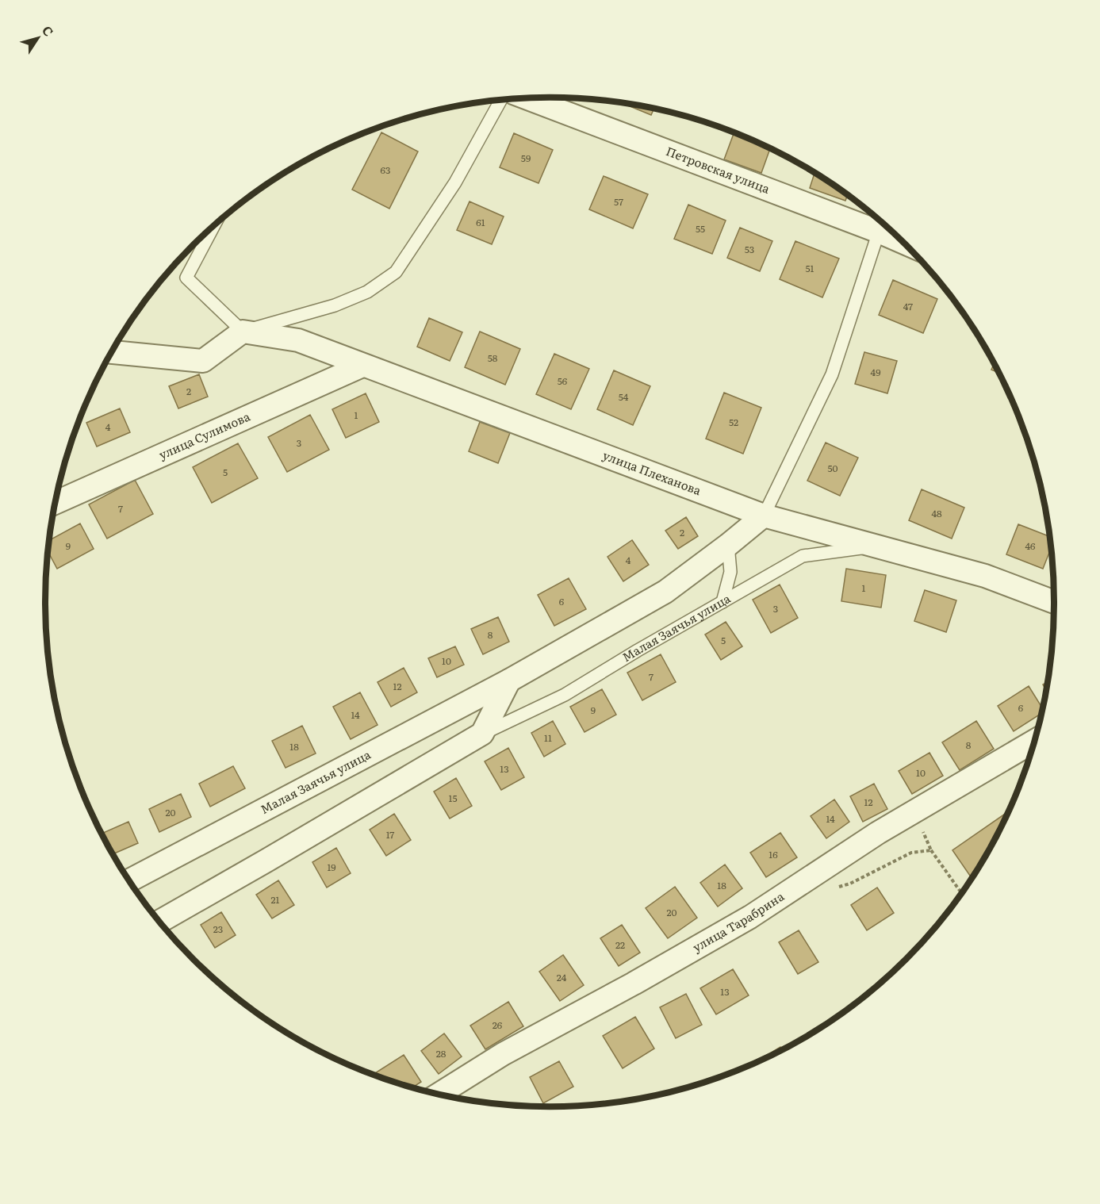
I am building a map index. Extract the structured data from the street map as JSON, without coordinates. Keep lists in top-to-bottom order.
{
  "streets": {
    "street": [
      "Петровская улица",
      "улица Сулимова",
      "улица Плеханова",
      "Малая Заячья улица",
      "улица Тарабрина"
    ]
  },
  "crossings": [
    ["улица Сулимова", "улица Плеханова"],
    ["улица Плеханова", "Малая Заячья улица"]
  ],
  "house_numbers": [
    "59",
    "63",
    "57",
    "61",
    "55",
    "53",
    "51",
    "47",
    "58",
    "49",
    "56",
    "2",
    "54",
    "1",
    "52",
    "4",
    "3",
    "50",
    "5",
    "7",
    "48",
    "2",
    "9",
    "46",
    "4",
    "1",
    "6",
    "3",
    "8",
    "5",
    "10",
    "7",
    "12",
    "6",
    "9",
    "14",
    "11",
    "8",
    "18",
    "13",
    "10",
    "15",
    "12",
    "20",
    "14",
    "17",
    "16",
    "19",
    "18",
    "21",
    "20",
    "23",
    "22",
    "24",
    "13",
    "26",
    "28"
  ],
  "north": "top right"
}
